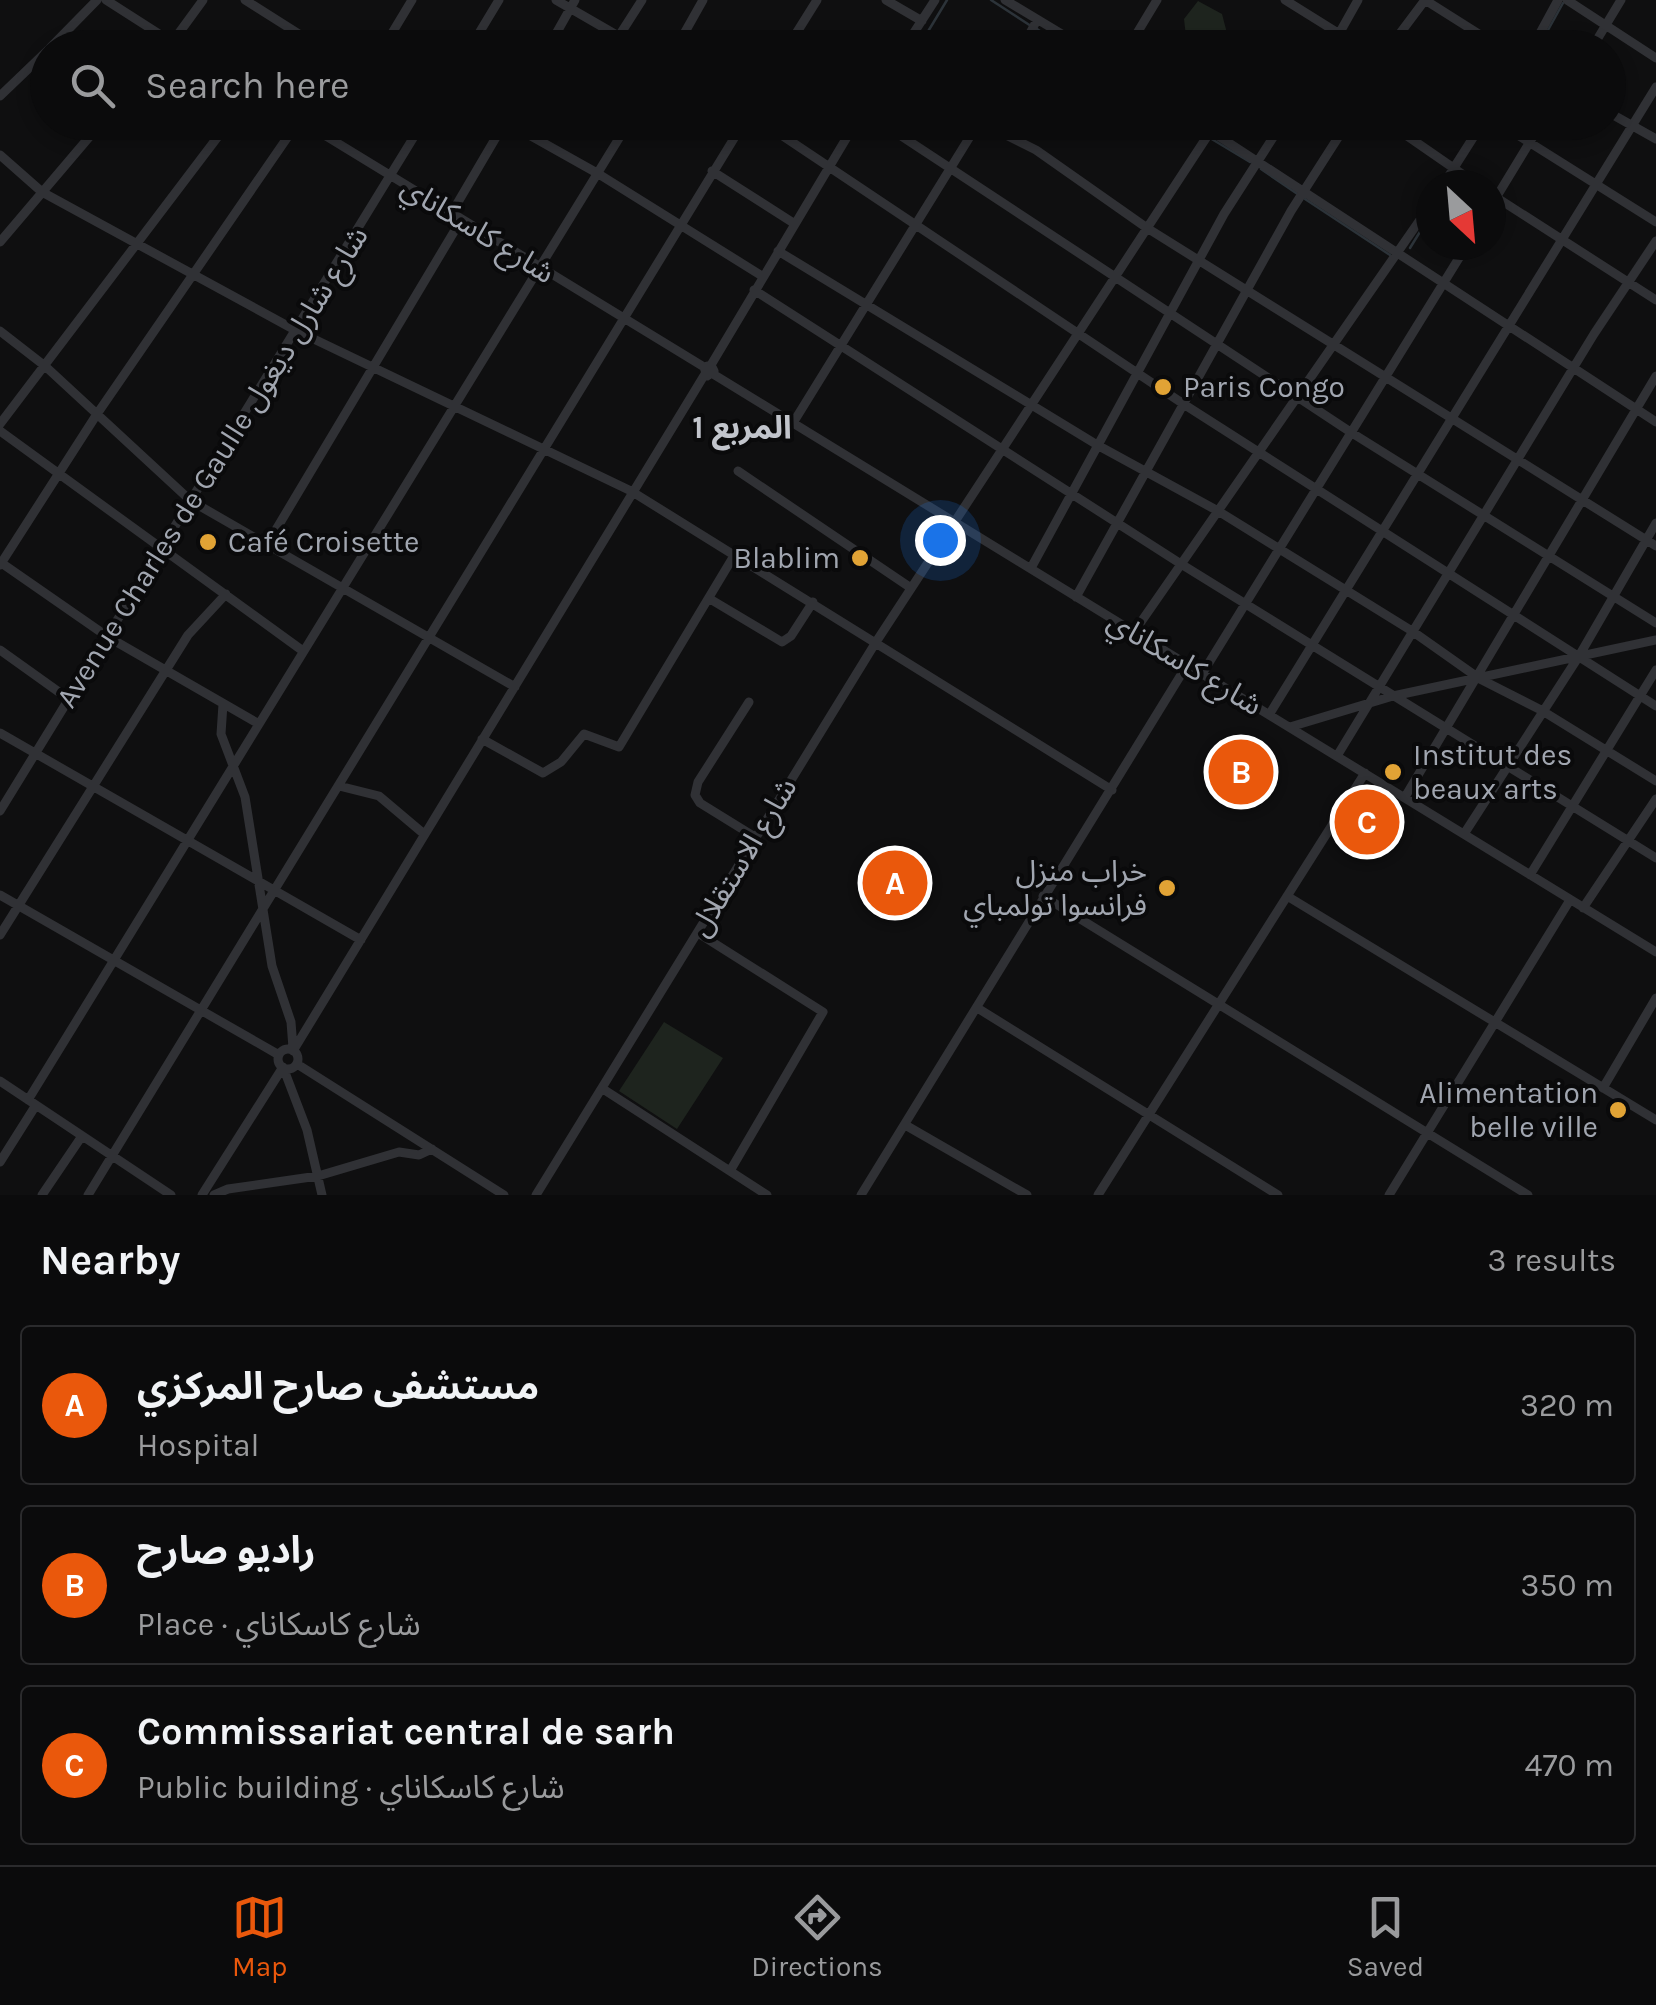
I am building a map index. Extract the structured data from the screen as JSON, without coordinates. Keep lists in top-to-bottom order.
{
  "streets": {
    "street": ["شارع كاسكاناي", "Avenue Charles de Gaulle شارع شارل ديغول", "شارع الاستقلال"]
  },
  "crossings": [
    ["شارع كاسكاناي", "Avenue Charles de Gaulle شارع شارل ديغول"],
    ["شارع كاسكاناي", "شارع الاستقلال"]
  ],
  "districts": ["المربع 1"],
  "places": [
    "Paris Congo",
    "Café Croisette",
    "Blablim",
    "Institut des beaux arts",
    "خراب منزل فرانسوا تولمباي",
    "Alimentation belle ville"
  ],
  "north": "bottom right",
  "page": {
    "search": "Search here",
    "pins": ["B", "C", "A"],
    "heading": ["Nearby", "3 results"],
    "list": [
      {
        "mark": "A",
        "name": "مستشفى صارح المركزي",
        "note": "Hospital",
        "value": "320 m"
      },
      {
        "mark": "B",
        "name": "راديو صارح",
        "note": "Place · شارع كاسكاناي",
        "value": "350 m"
      },
      {
        "mark": "C",
        "name": "Commissariat central de sarh",
        "note": "Public building · شارع كاسكاناي",
        "value": "470 m"
      }
    ],
    "nav": ["Map", "Directions", "Saved"]
  }
}
